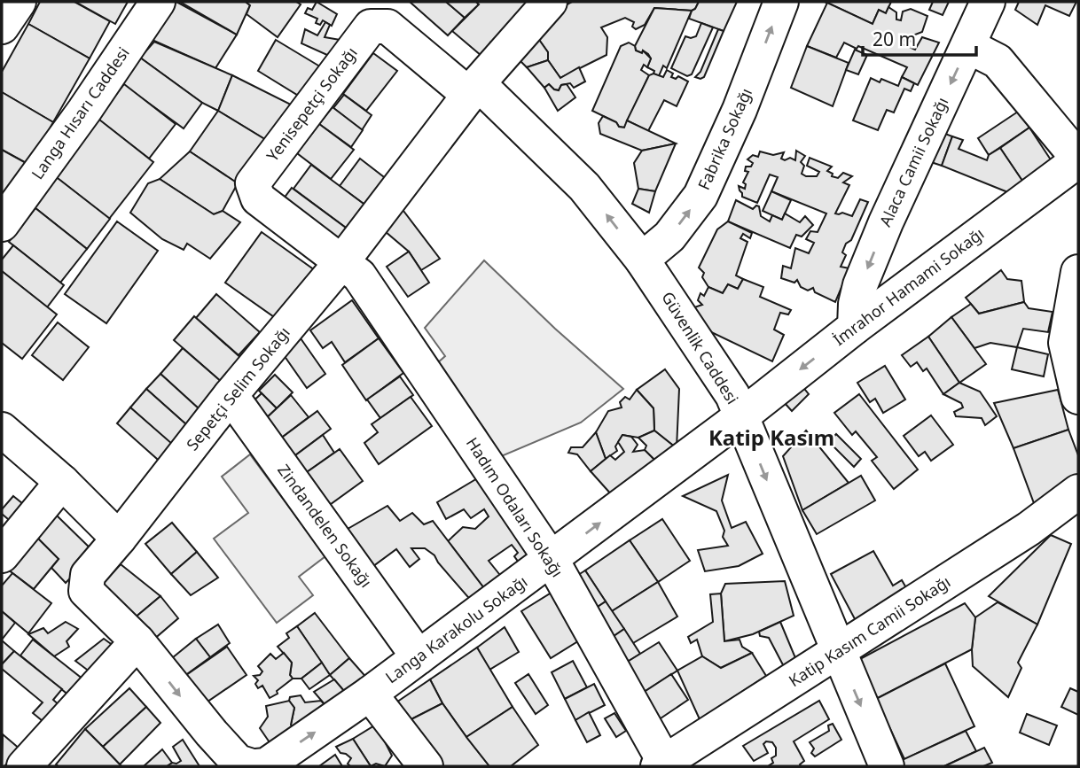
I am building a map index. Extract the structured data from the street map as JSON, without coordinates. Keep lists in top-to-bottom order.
{
  "streets": {
    "street": [
      "Yenisepetçi Sokağı",
      "Langa Hısarı Caddesi",
      "Fabrika Sokağı",
      "Alaca Camii Sokağı",
      "İmrahor Hamami Sokağı",
      "Güvenlik Caddesi",
      "Sepetçi Selim Sokağı",
      "Hadım Odaları Sokağı",
      "Zindandelen Sokağı",
      "Langa Karakolu Sokağı",
      "Katip Kasım Camii Sokağı"
    ]
  },
  "crossings": [
    ["Yenisepetçi Sokağı", "Güvenlik Caddesi"],
    ["Yenisepetçi Sokağı", "Sepetçi Selim Sokağı"],
    ["Yenisepetçi Sokağı", "Hadım Odaları Sokağı"],
    ["Fabrika Sokağı", "Güvenlik Caddesi"],
    ["Alaca Camii Sokağı", "İmrahor Hamami Sokağı"],
    ["İmrahor Hamami Sokağı", "Güvenlik Caddesi"],
    ["İmrahor Hamami Sokağı", "Langa Karakolu Sokağı"],
    ["Güvenlik Caddesi", "Sepetçi Selim Sokağı"],
    ["Güvenlik Caddesi", "Langa Karakolu Sokağı"],
    ["Güvenlik Caddesi", "Katip Kasım Camii Sokağı"],
    ["Sepetçi Selim Sokağı", "Hadım Odaları Sokağı"],
    ["Sepetçi Selim Sokağı", "Zindandelen Sokağı"],
    ["Sepetçi Selim Sokağı", "Langa Karakolu Sokağı"],
    ["Hadım Odaları Sokağı", "Langa Karakolu Sokağı"],
    ["Hadım Odaları Sokağı", "Katip Kasım Camii Sokağı"],
    ["Zindandelen Sokağı", "Langa Karakolu Sokağı"]
  ],
  "one_way": ["Fabrika Sokağı", "Alaca Camii Sokağı"],
  "districts": ["Katip Kasım"],
  "scale_bar": "20 m"
}
